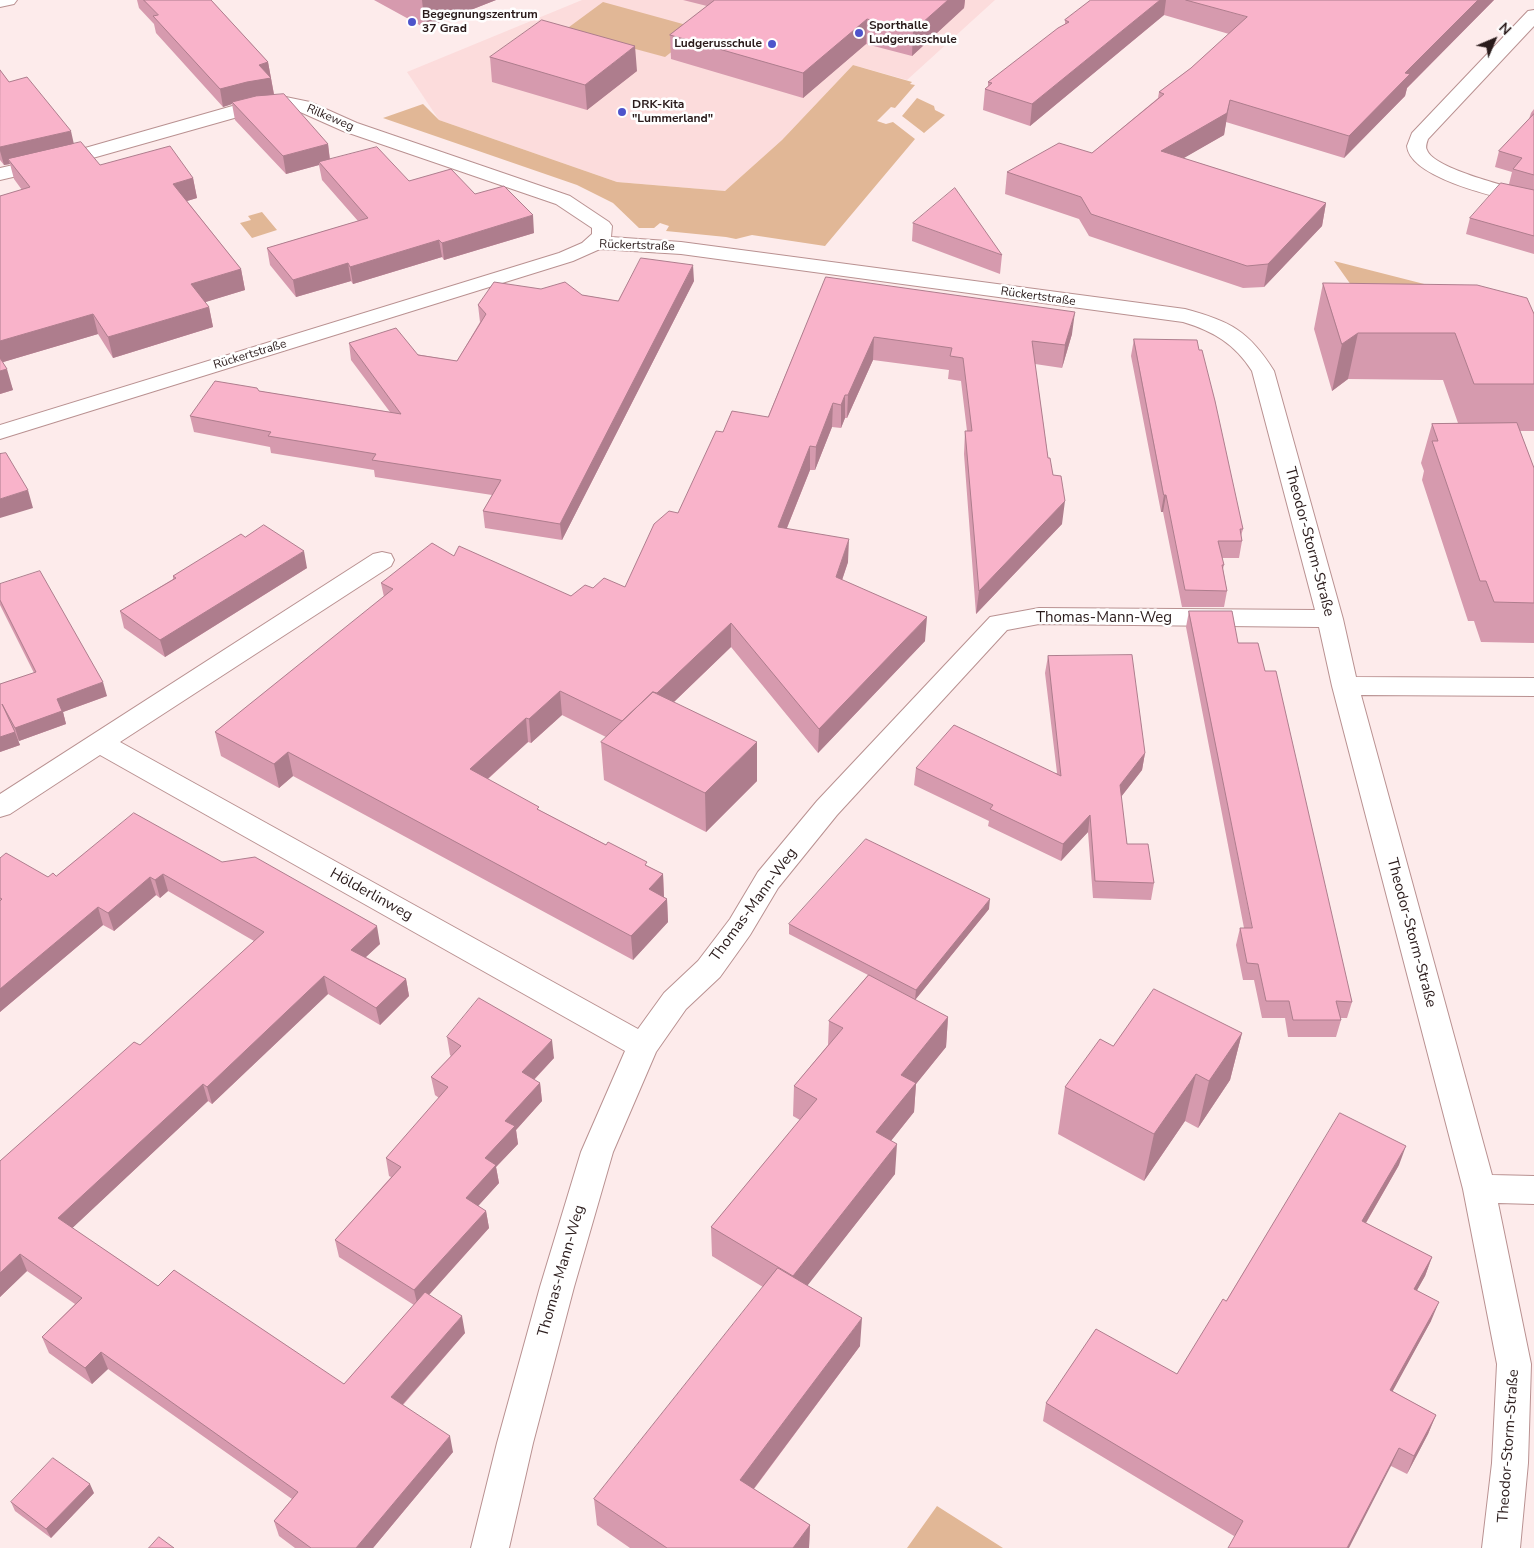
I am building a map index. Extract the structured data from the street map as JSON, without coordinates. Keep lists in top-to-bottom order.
{
  "streets": {
    "street": [
      "Rilkeweg",
      "Rückertstraße",
      "Theodor-Storm-Straße",
      "Thomas-Mann-Weg",
      "Hölderlinweg"
    ]
  },
  "crossings": [
    ["Rilkeweg", "Rückertstraße"],
    ["Rückertstraße", "Theodor-Storm-Straße"],
    ["Theodor-Storm-Straße", "Thomas-Mann-Weg"],
    ["Thomas-Mann-Weg", "Hölderlinweg"]
  ],
  "places": [
    "Begegnungszentrum 37 Grad",
    "Sporthalle Ludgerusschule",
    "Ludgerusschule",
    "DRK-Kita \"Lummerland\""
  ],
  "north": "top right"
}
